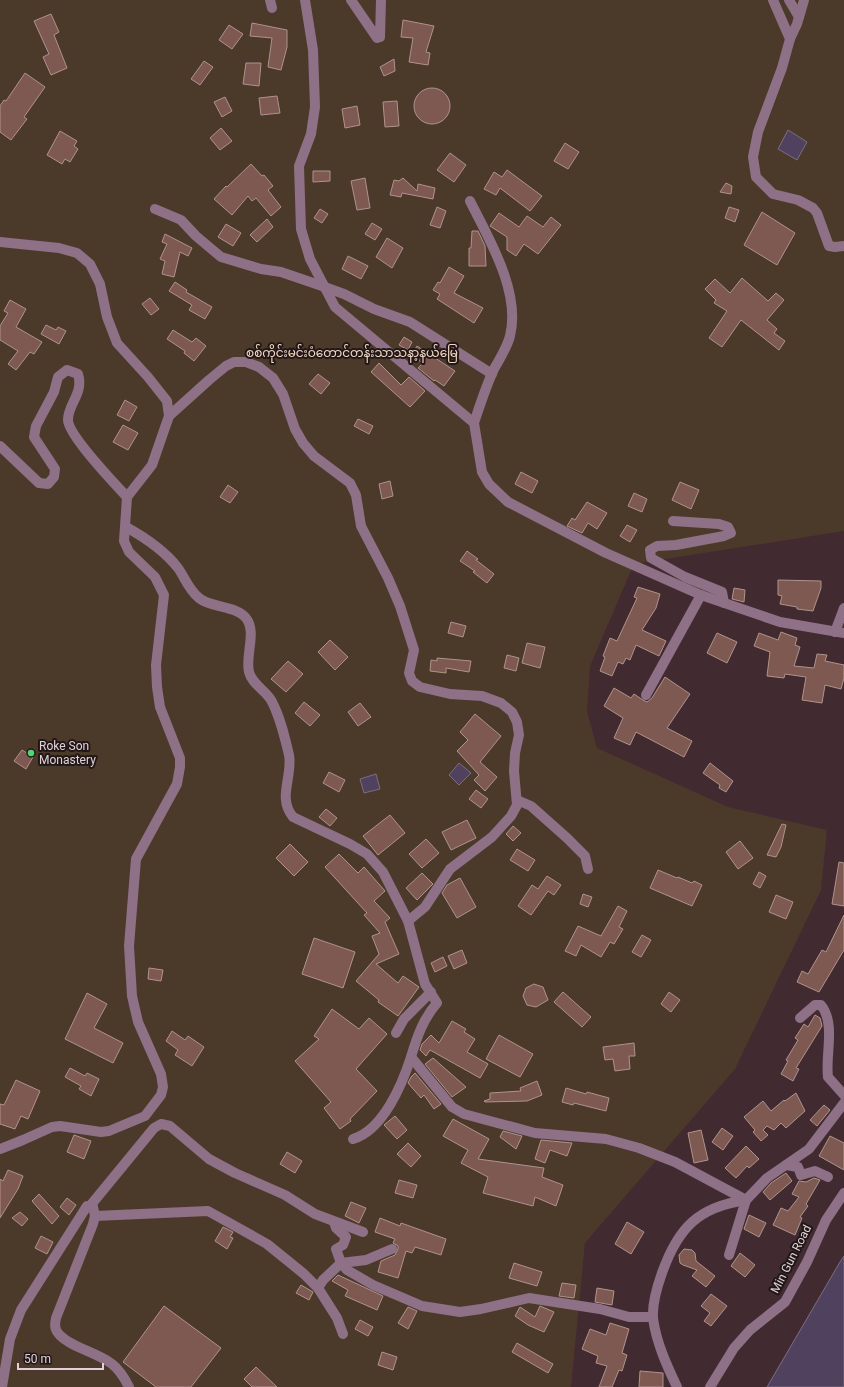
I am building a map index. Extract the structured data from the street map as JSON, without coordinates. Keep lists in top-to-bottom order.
{
  "streets": {
    "street": ["Min Gun Road"]
  },
  "parks": ["စစ်ကိုင်းမင်းဝံတောင်တန်းသာသနာ့နယ်မြေ"],
  "places": ["Roke Son Monastery"],
  "scale_bar": "50 m"
}
